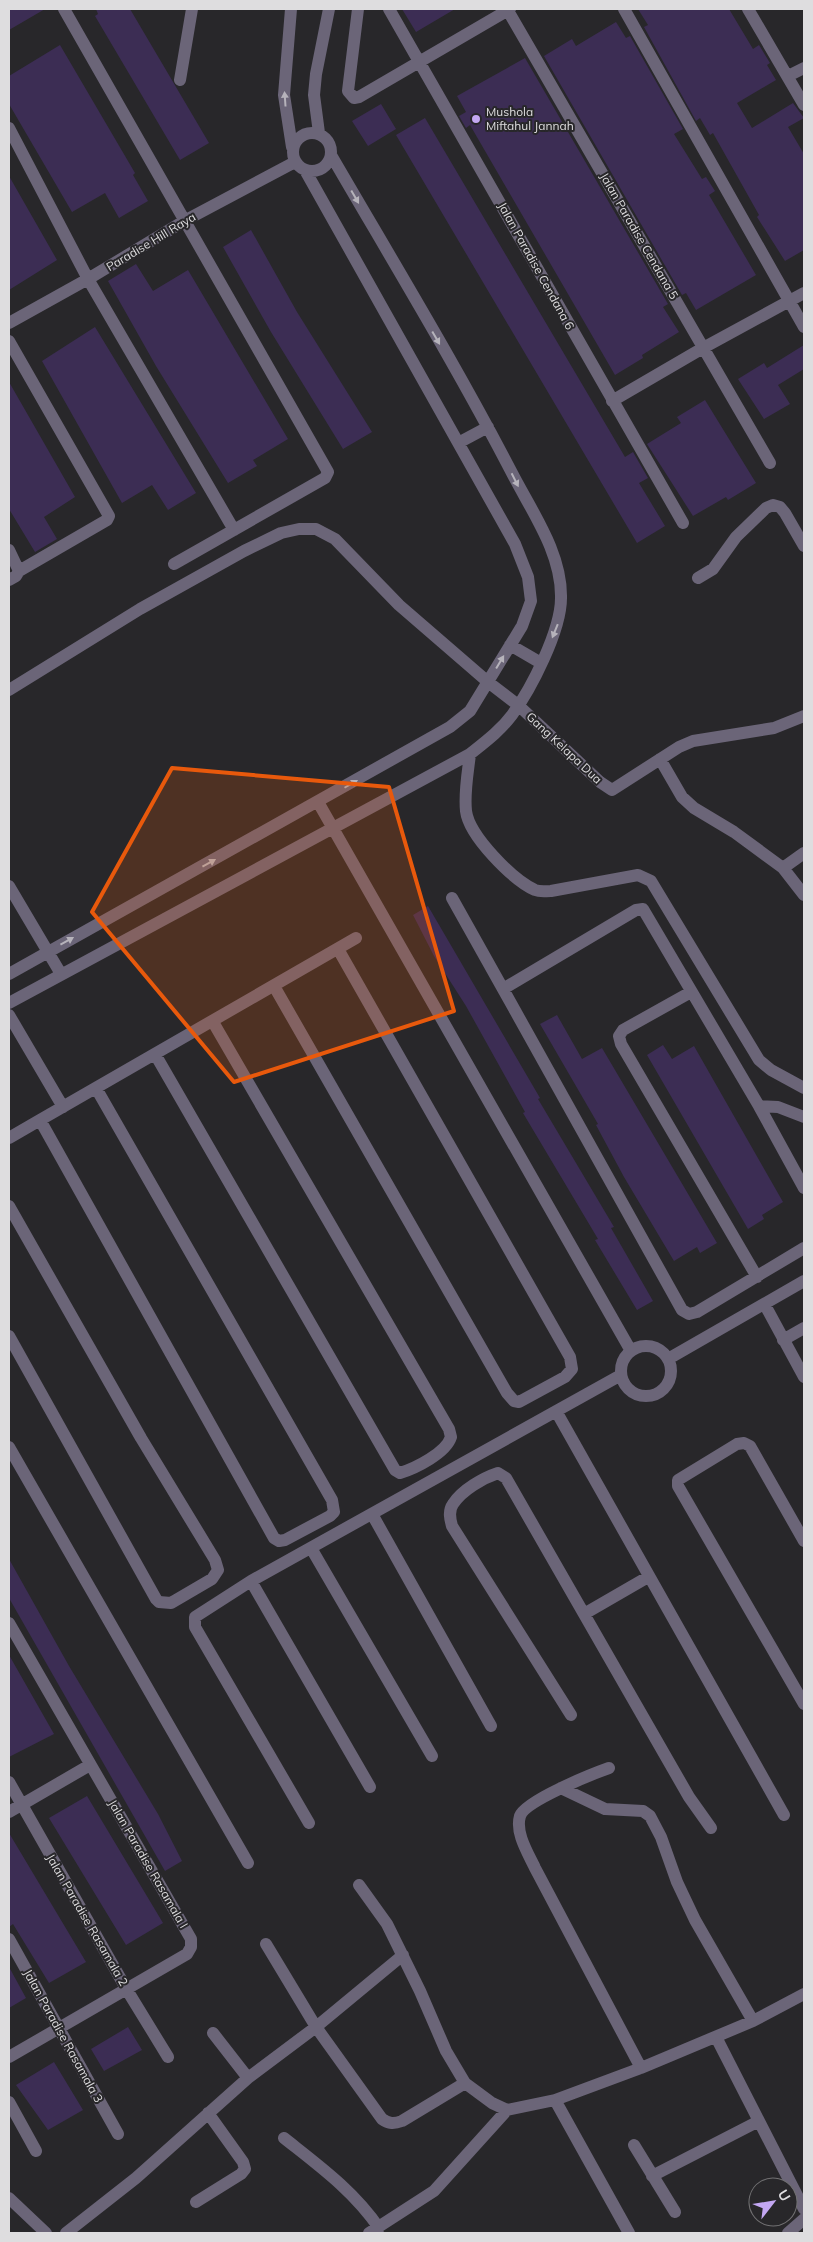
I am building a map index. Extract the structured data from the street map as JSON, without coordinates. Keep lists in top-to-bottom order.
{
  "streets": {
    "street": [
      "Jalan Paradise Cendana 5",
      "Paradise Hill Raya",
      "Jalan Paradise Cendana 6",
      "Gang Kelapa Dua",
      "Jalan Paradise Rasamala I",
      "Jalan Paradise Rasamala 2",
      "Jalan Paradise Rasamala 3"
    ]
  },
  "crossings": [
    ["Jalan Paradise Rasamala I", "Jalan Paradise Rasamala 2"],
    ["Jalan Paradise Rasamala I", "Jalan Paradise Rasamala 3"]
  ],
  "places": ["Mushola Miftahul Jannah"],
  "north": "top right"
}
